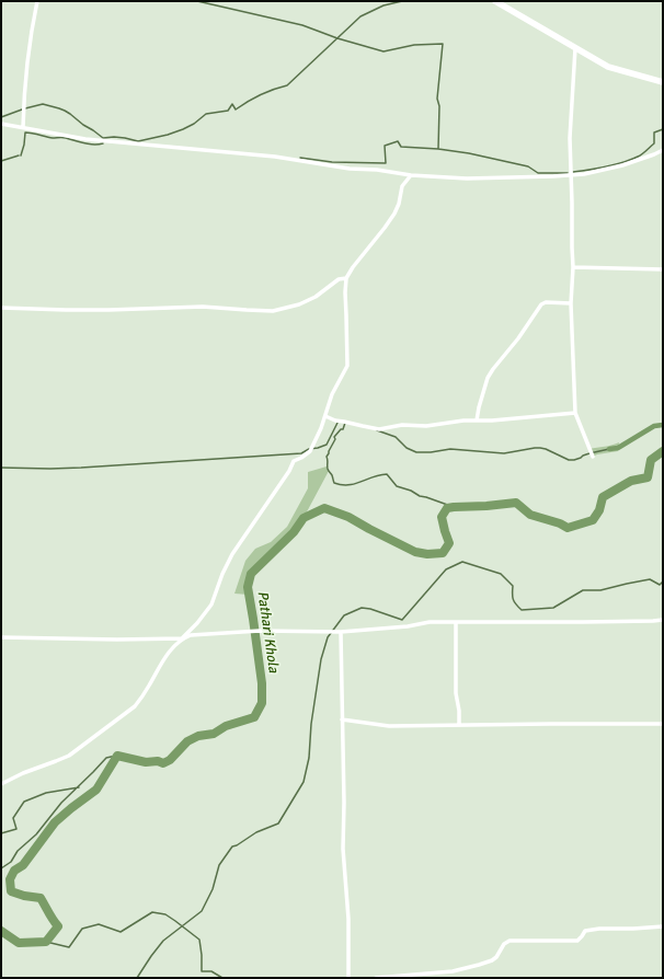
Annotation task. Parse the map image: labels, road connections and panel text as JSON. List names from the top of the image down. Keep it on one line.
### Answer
{"water":["Pathari Khola"]}
